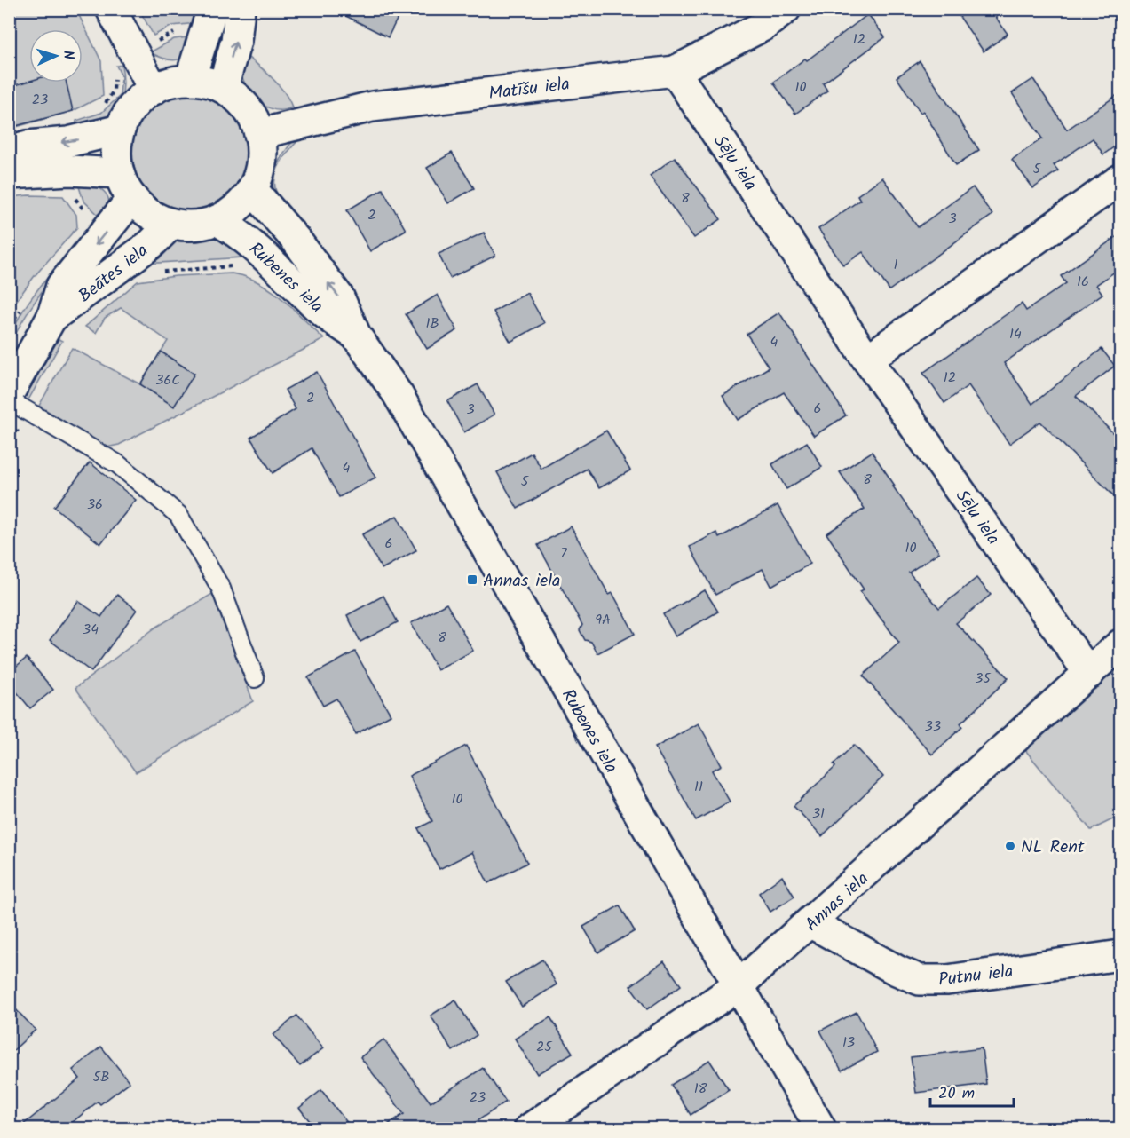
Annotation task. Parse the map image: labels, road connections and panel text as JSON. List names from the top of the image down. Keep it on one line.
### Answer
{"streets":{"street":["Matīšu iela","Sēļu iela","Beātes iela","Rubenes iela","Annas iela","Putnu iela"]},"crossings":[["Matīšu iela","Sēļu iela"],["Matīšu iela","Beātes iela"],["Matīšu iela","Rubenes iela"],["Sēļu iela","Annas iela"],["Beātes iela","Rubenes iela"],["Rubenes iela","Annas iela"],["Annas iela","Putnu iela"]],"places":{"transit":["Annas iela"],"other":["NL Rent"]},"house_numbers":["12","10","23","5","8","2","3","1","16","1B","14","4","12","36C","2","6","3","4","8","5","36","6","10","7","9A","34","8","35","33","11","10","31","13","25","5B","18","23"],"scale_bar":"20 m","north":"right"}
